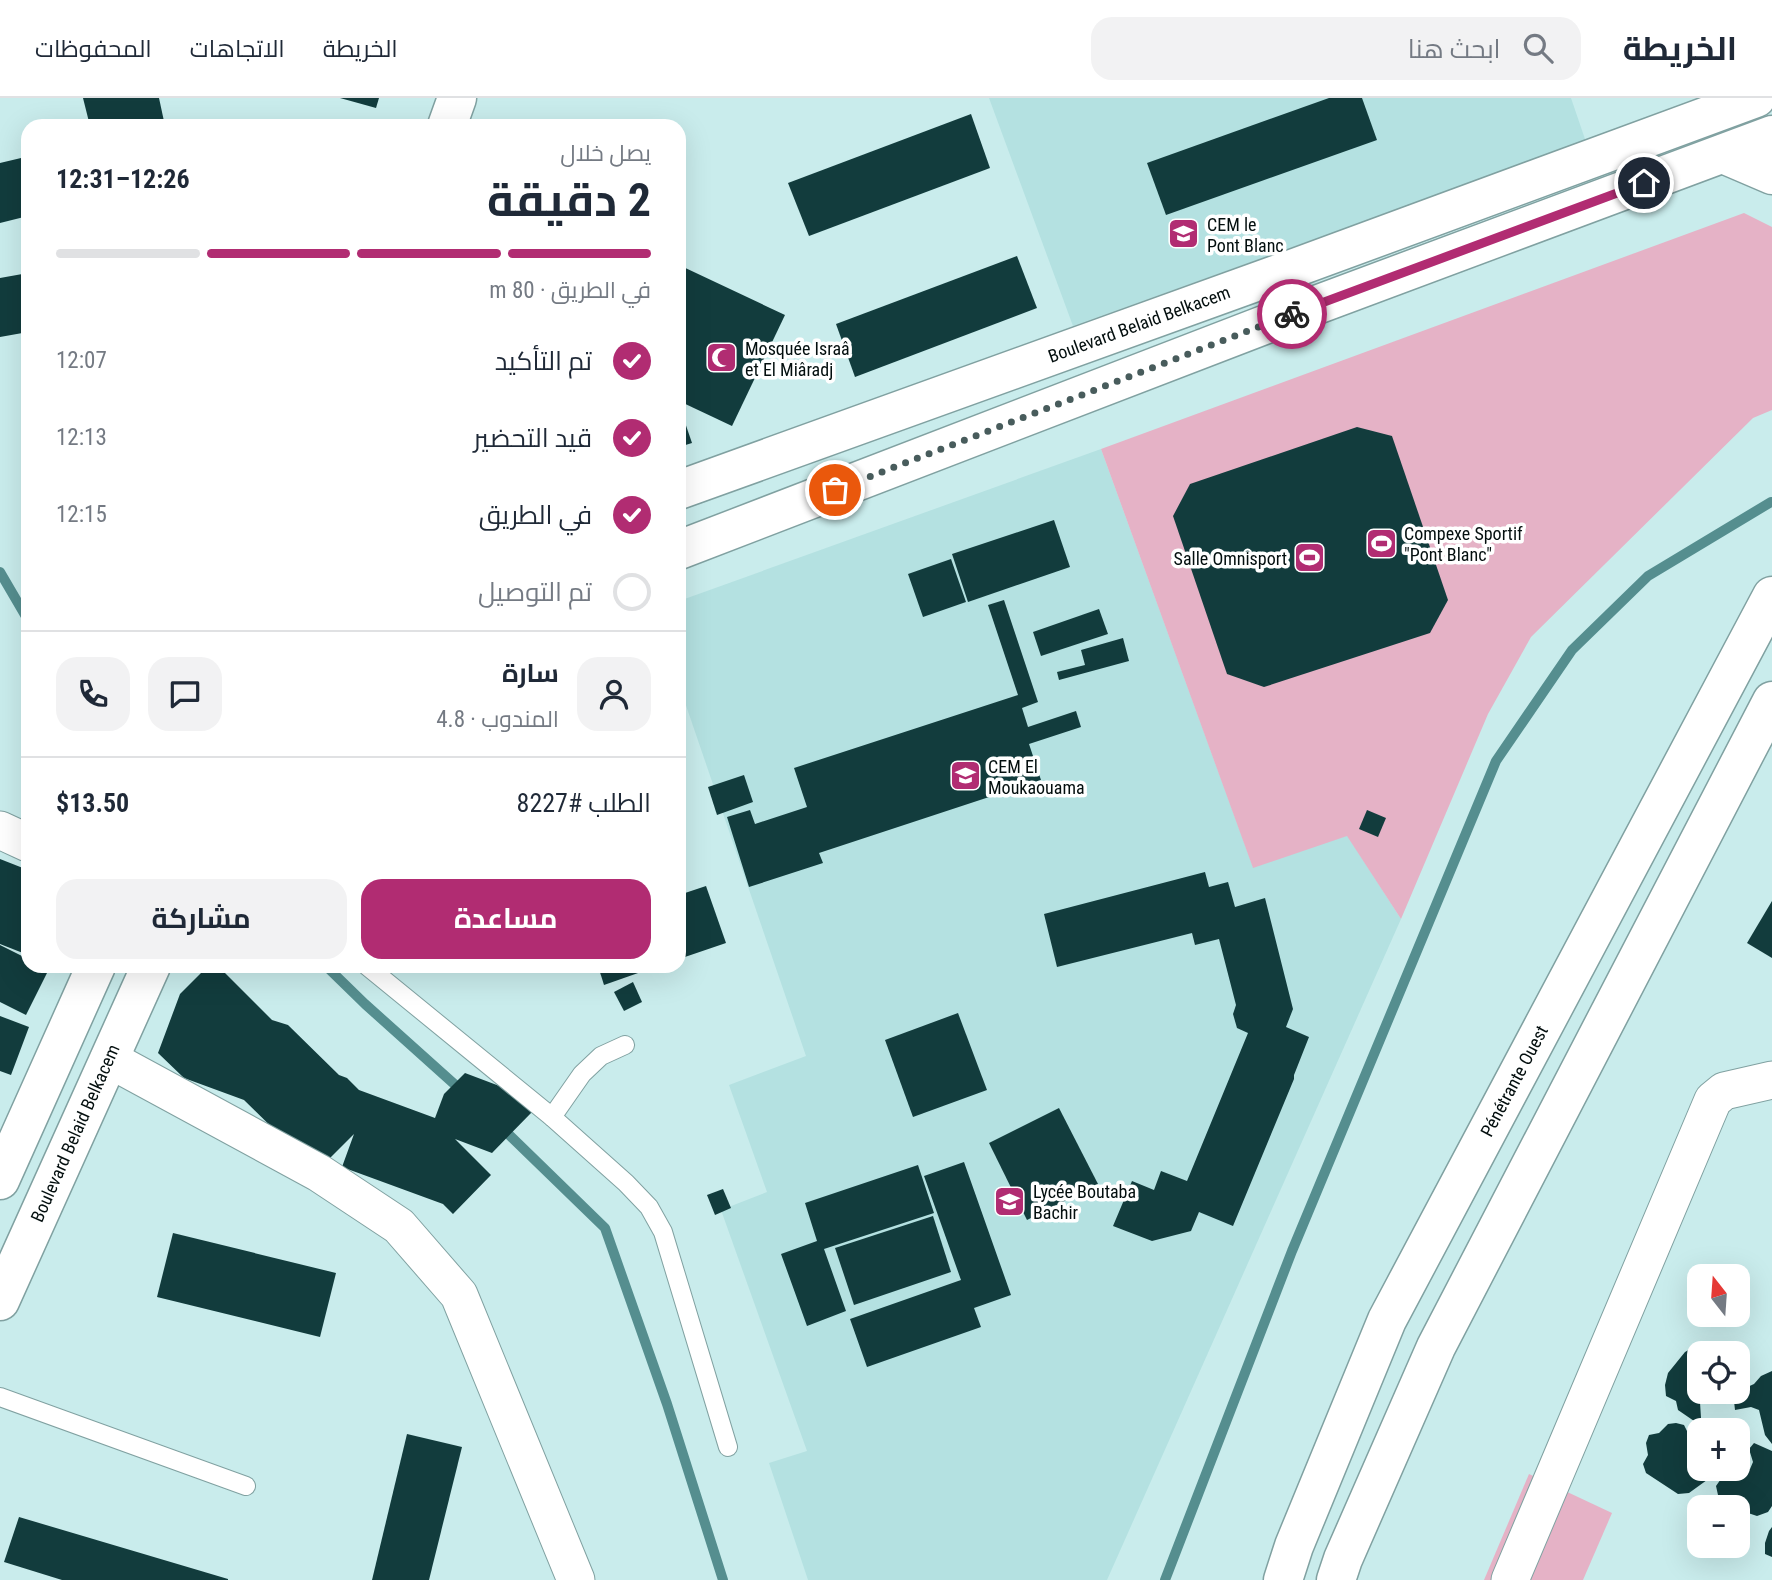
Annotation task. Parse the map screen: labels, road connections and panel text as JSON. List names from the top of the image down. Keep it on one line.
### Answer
{"streets":{"main road":["Boulevard Belaid Belkacem","Pénétrante Ouest"]},"places":{"school or university":["CEM le Pont Blanc","CEM El Moukaouama","Lycée Boutaba Bachir"],"mosque":["Mosquée Israâ et El Miâradj"],"sports":["Compexe Sportif \"Pont Blanc\"","Salle Omnisport"]},"north":"top","page":{"header":"الخريطة","search":"ابحث هنا","nav":["الخريطة","الاتجاهات","المحفوظات"],"heading":["2 دقيقة","يصل خلال","12:26–12:31"],"panel":["سارة","المندوب · 4.8","الطلب #8227","$13.50"],"bar":"في الطريق · 80 m","list":[["تم التأكيد","12:07"],["قيد التحضير","12:13"],["في الطريق","12:15"],"تم التوصيل"],"buttons":["مساعدة","مشاركة"],"map_buttons":["+","−"]}}
